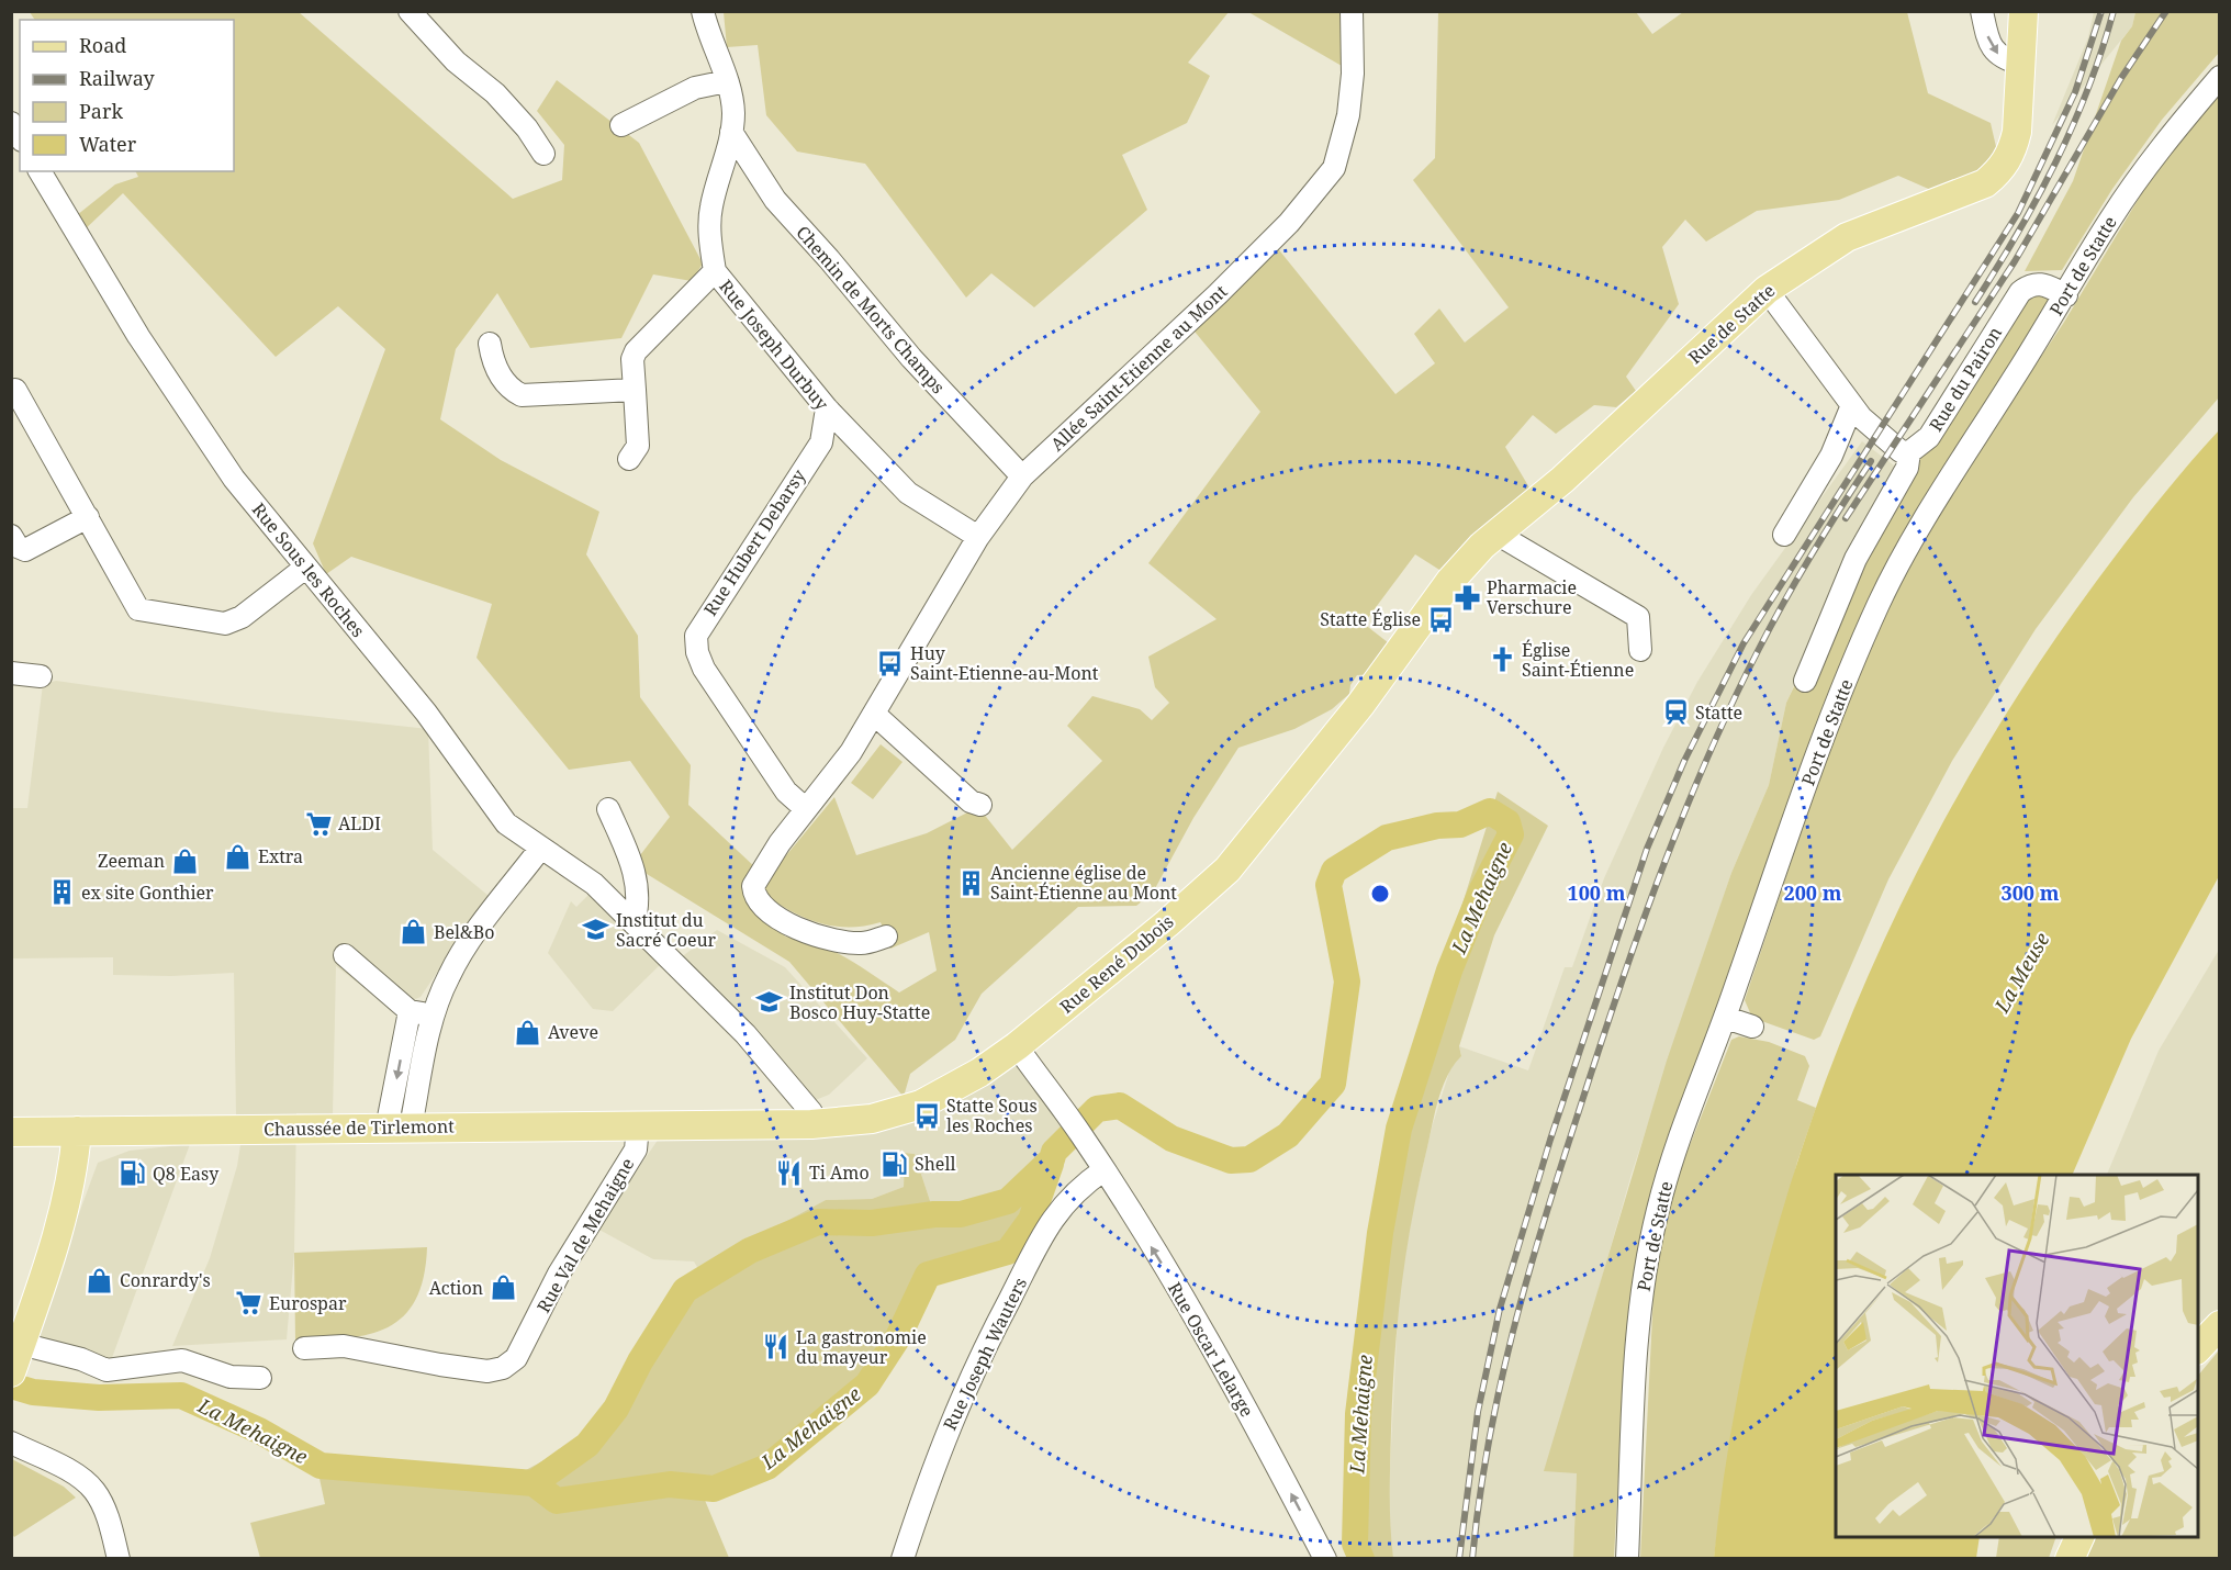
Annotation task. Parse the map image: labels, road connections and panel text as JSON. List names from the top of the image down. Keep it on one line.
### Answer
{"streets":{"main road":["Rue de Statte","Rue René Dubois","Chaussée de Tirlemont"],"street":["Port de Statte","Chemin de Morts Champs","Rue Joseph Durbuy","Allée Saint-Etienne au Mont","Rue du Pairon","Rue Hubert Debarsy","Rue Sous les Roches","Rue Val de Mehaigne","Rue Oscar Lelarge","Rue Joseph Wauters"]},"crossings":[["Port de Statte","Rue du Pairon"],["Chemin de Morts Champs","Rue Joseph Durbuy"],["Chemin de Morts Champs","Allée Saint-Etienne au Mont"],["Rue de Statte","Rue René Dubois"],["Rue Joseph Durbuy","Allée Saint-Etienne au Mont"],["Rue Joseph Durbuy","Rue Hubert Debarsy"],["Allée Saint-Etienne au Mont","Rue Hubert Debarsy"],["Rue Sous les Roches","Rue René Dubois"],["Rue René Dubois","Chaussée de Tirlemont"],["Rue René Dubois","Rue Oscar Lelarge"],["Chaussée de Tirlemont","Rue Val de Mehaigne"],["Rue Oscar Lelarge","Rue Joseph Wauters"]],"one_way":["Rue Oscar Lelarge"],"water":["La Mehaigne","La Meuse"],"places":{"pharmacy":["Pharmacie Verschure"],"bus stop":["Statte Église","Huy Saint-Etienne-au-Mont","Statte Sous les Roches"],"church":["Église Saint-Étienne"],"station":["Statte"],"supermarket":["ALDI","Eurospar"],"shop":["Extra","Zeeman","Bel&Bo","Aveve","Conrardy's","Action"],"building":["Ancienne église de Saint-Étienne au Mont","ex site Gonthier"],"school or university":["Institut du Sacré Coeur","Institut Don Bosco Huy-Statte"],"fuel station":["Shell","Q8 Easy"],"restaurant":["Ti Amo","La gastronomie du mayeur"]},"legend":["Road","Railway","Park","Water"],"rings":["100 m","200 m","300 m"]}
